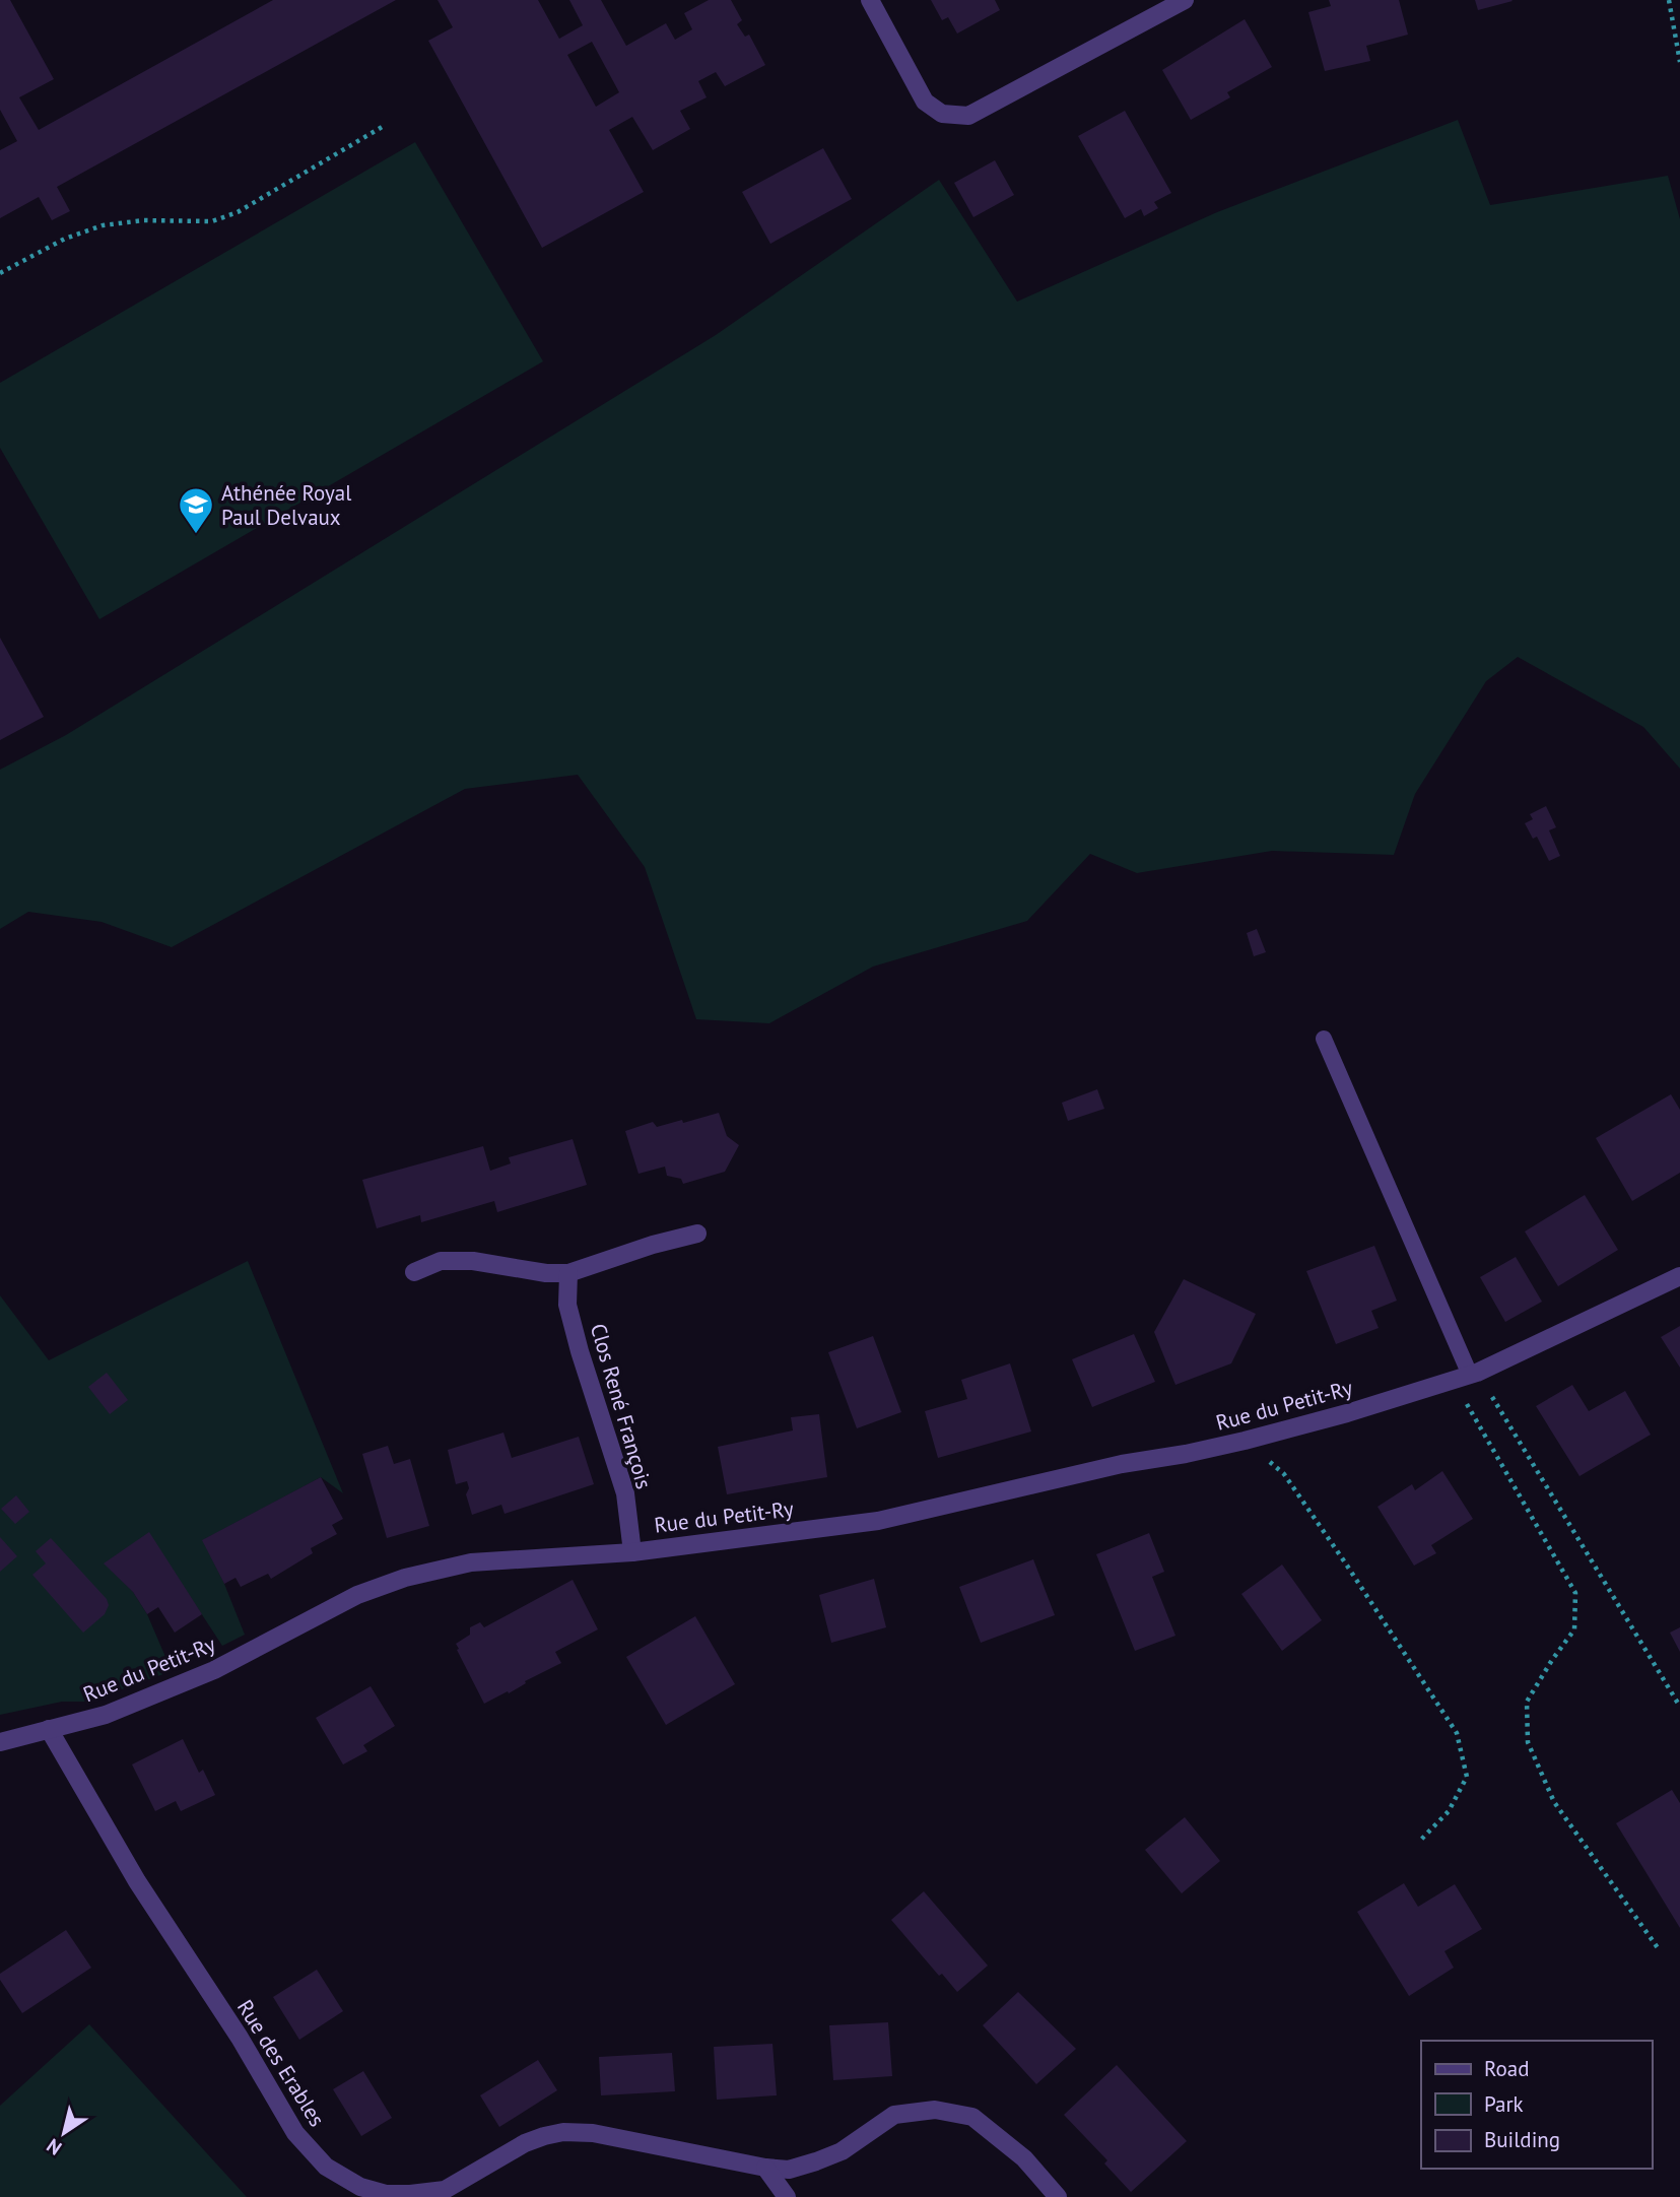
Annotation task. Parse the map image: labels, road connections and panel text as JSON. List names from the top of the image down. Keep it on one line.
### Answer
{"streets":{"street":["Rue du Petit-Ry","Clos René François","Rue des Erables"]},"crossings":[["Rue du Petit-Ry","Clos René François"],["Rue du Petit-Ry","Rue des Erables"]],"places":{"school or university":["Athénée Royal Paul Delvaux"]},"legend":["Road","Park","Building"],"north":"bottom left"}
